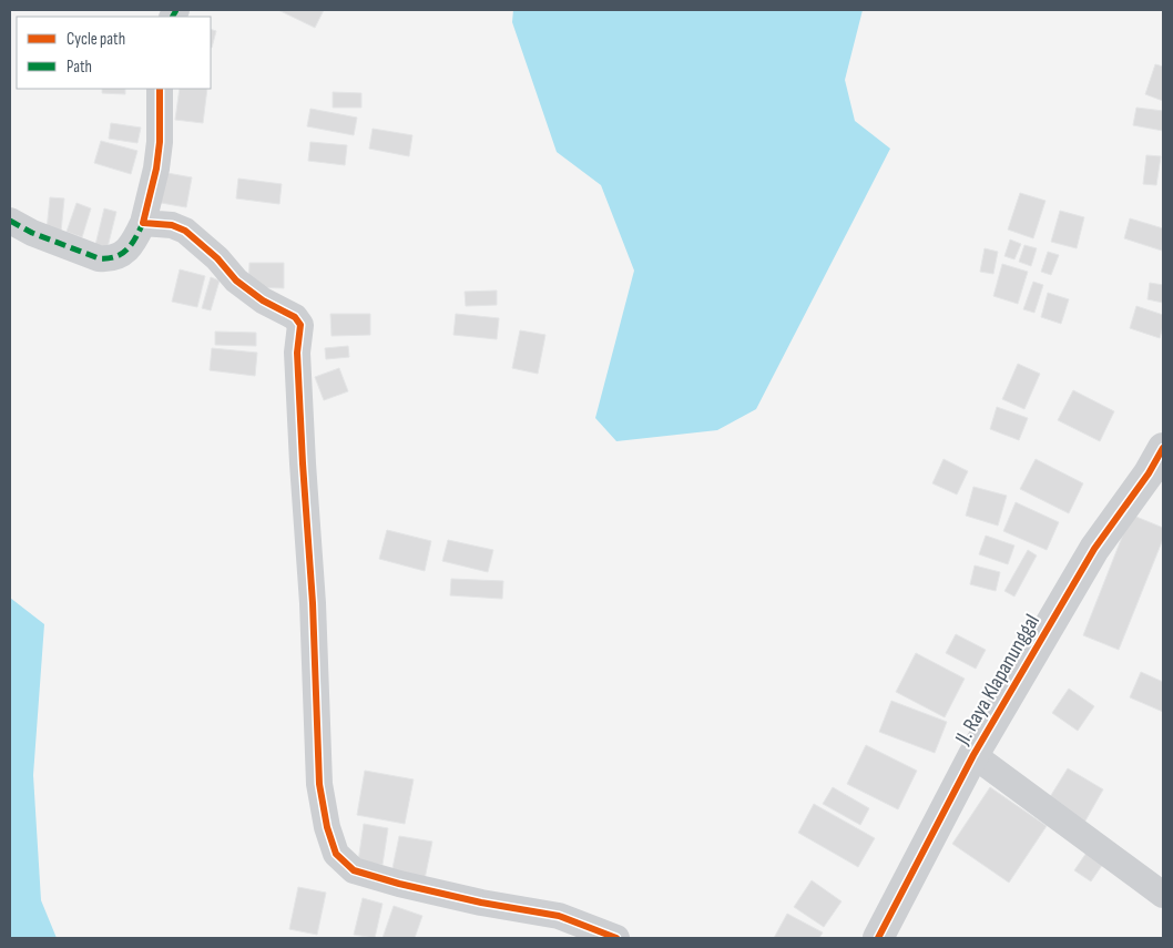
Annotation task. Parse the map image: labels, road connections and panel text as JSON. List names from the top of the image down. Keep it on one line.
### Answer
{"streets":{"street":["Jl. Raya Klapanunggal"]},"legend":["Cycle path","Path"]}
